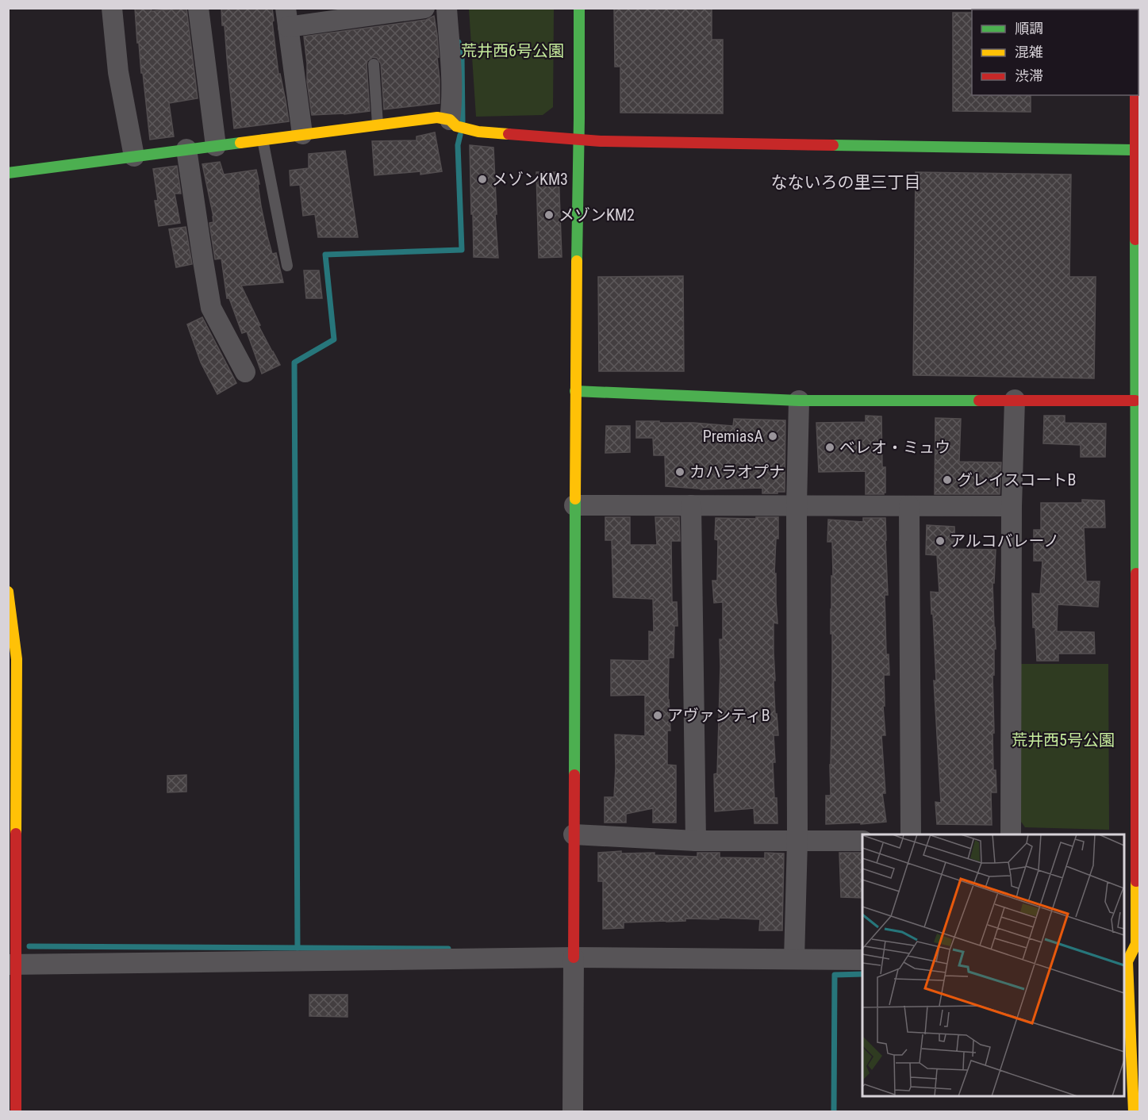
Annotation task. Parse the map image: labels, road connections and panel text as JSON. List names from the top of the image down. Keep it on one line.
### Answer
{"districts":["なないろの里三丁目"],"parks":["荒井西6号公園","荒井西5号公園"],"places":["メゾンKM3","メゾンKM2","PremiasA","ベレオ・ミュウ","カハラオプナ","グレイスコートB","アルコバレーノ","アヴァンティB"],"legend":["順調","混雑","渋滞"]}
